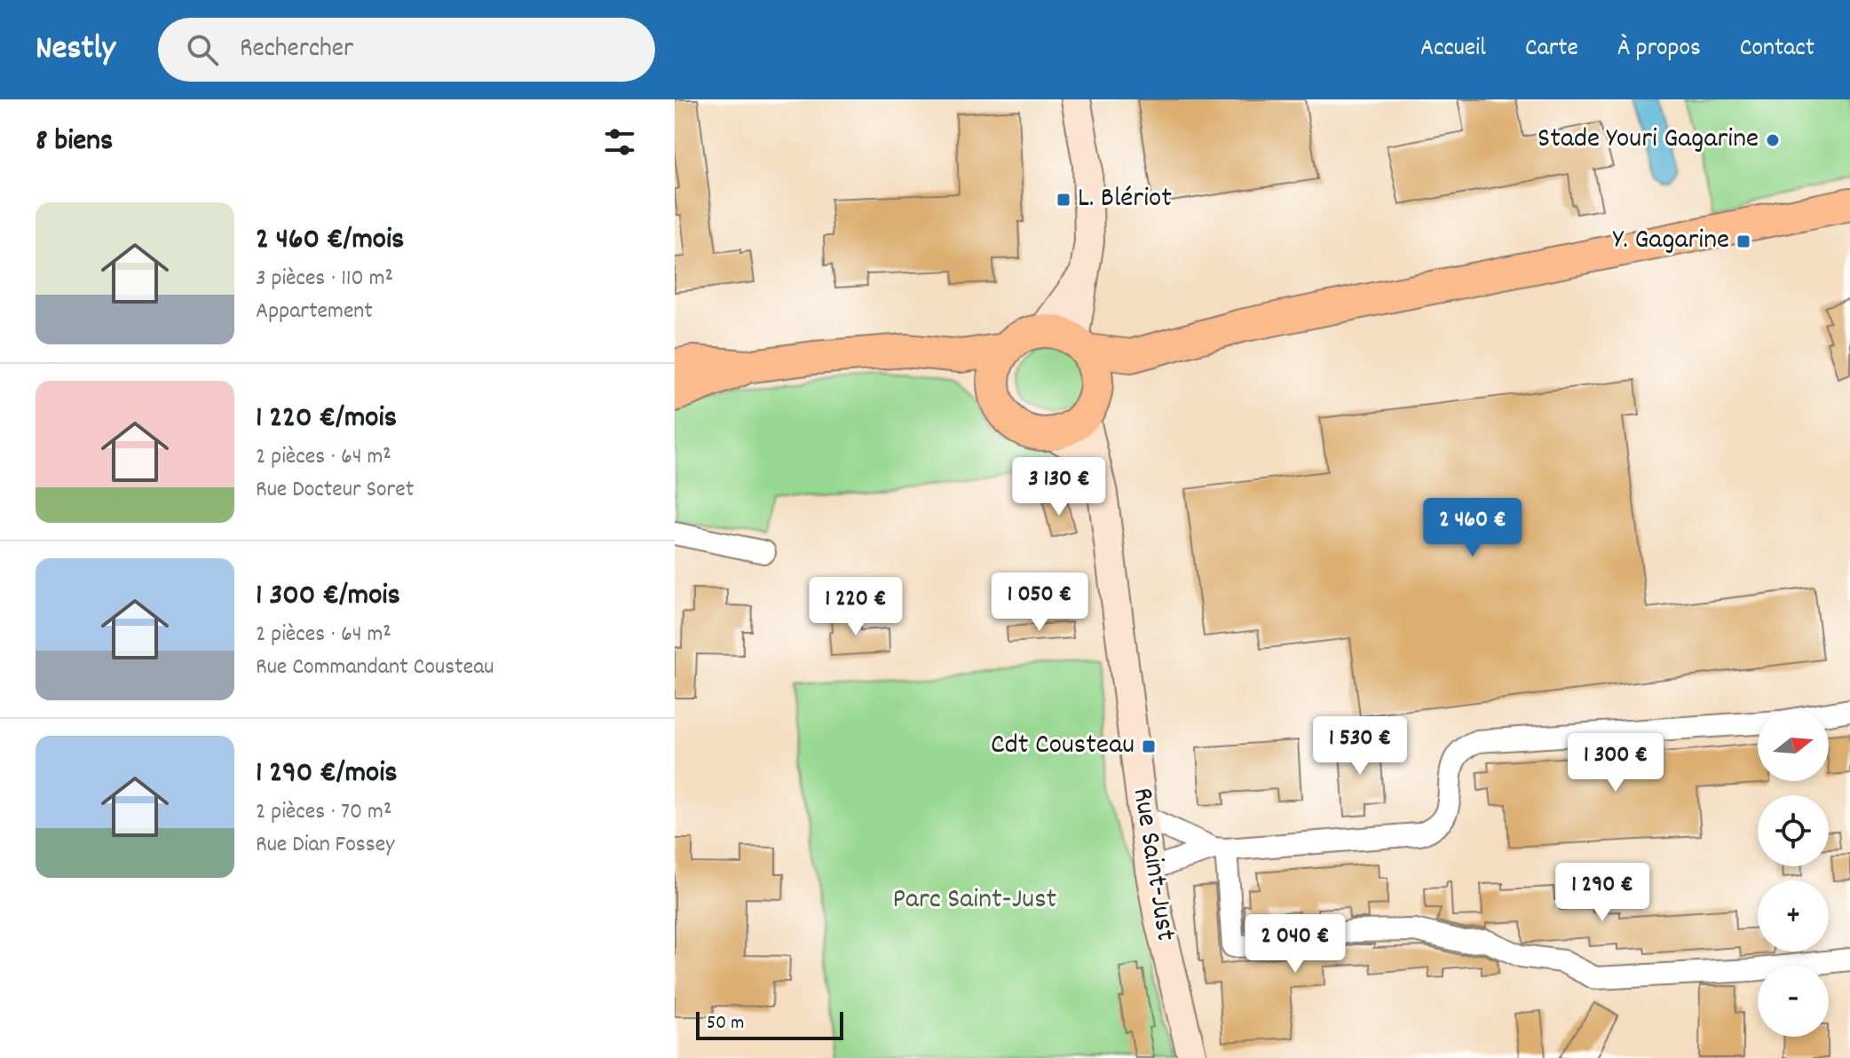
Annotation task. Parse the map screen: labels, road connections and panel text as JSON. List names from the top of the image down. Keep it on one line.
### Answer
{"streets":{"street":["Rue Saint-Just"]},"parks":["Parc Saint-Just"],"places":{"other":["Stade Youri Gagarine"],"transit":["L. Blériot","Y. Gagarine","Cdt Cousteau"]},"scale_bar":"50 m","north":"right","page":{"header":"Nestly","search":"Rechercher","nav":["Accueil","Carte","À propos","Contact"],"heading":"8 biens","list":[{"name":"2 460 €/mois","note":"3 pièces · 110 m² · Appartement"},{"name":"1 220 €/mois","note":"2 pièces · 64 m² · Rue Docteur Soret"},{"name":"1 300 €/mois","note":"2 pièces · 64 m² · Rue Commandant Cousteau"},{"name":"1 290 €/mois","note":"2 pièces · 70 m² · Rue Dian Fossey"}],"price":["3 130 €","2 460 €","1 050 €","1 220 €","1 530 €","1 300 €","1 290 €","2 040 €"],"map_buttons":["+","−"],"scale":"50 m"}}
